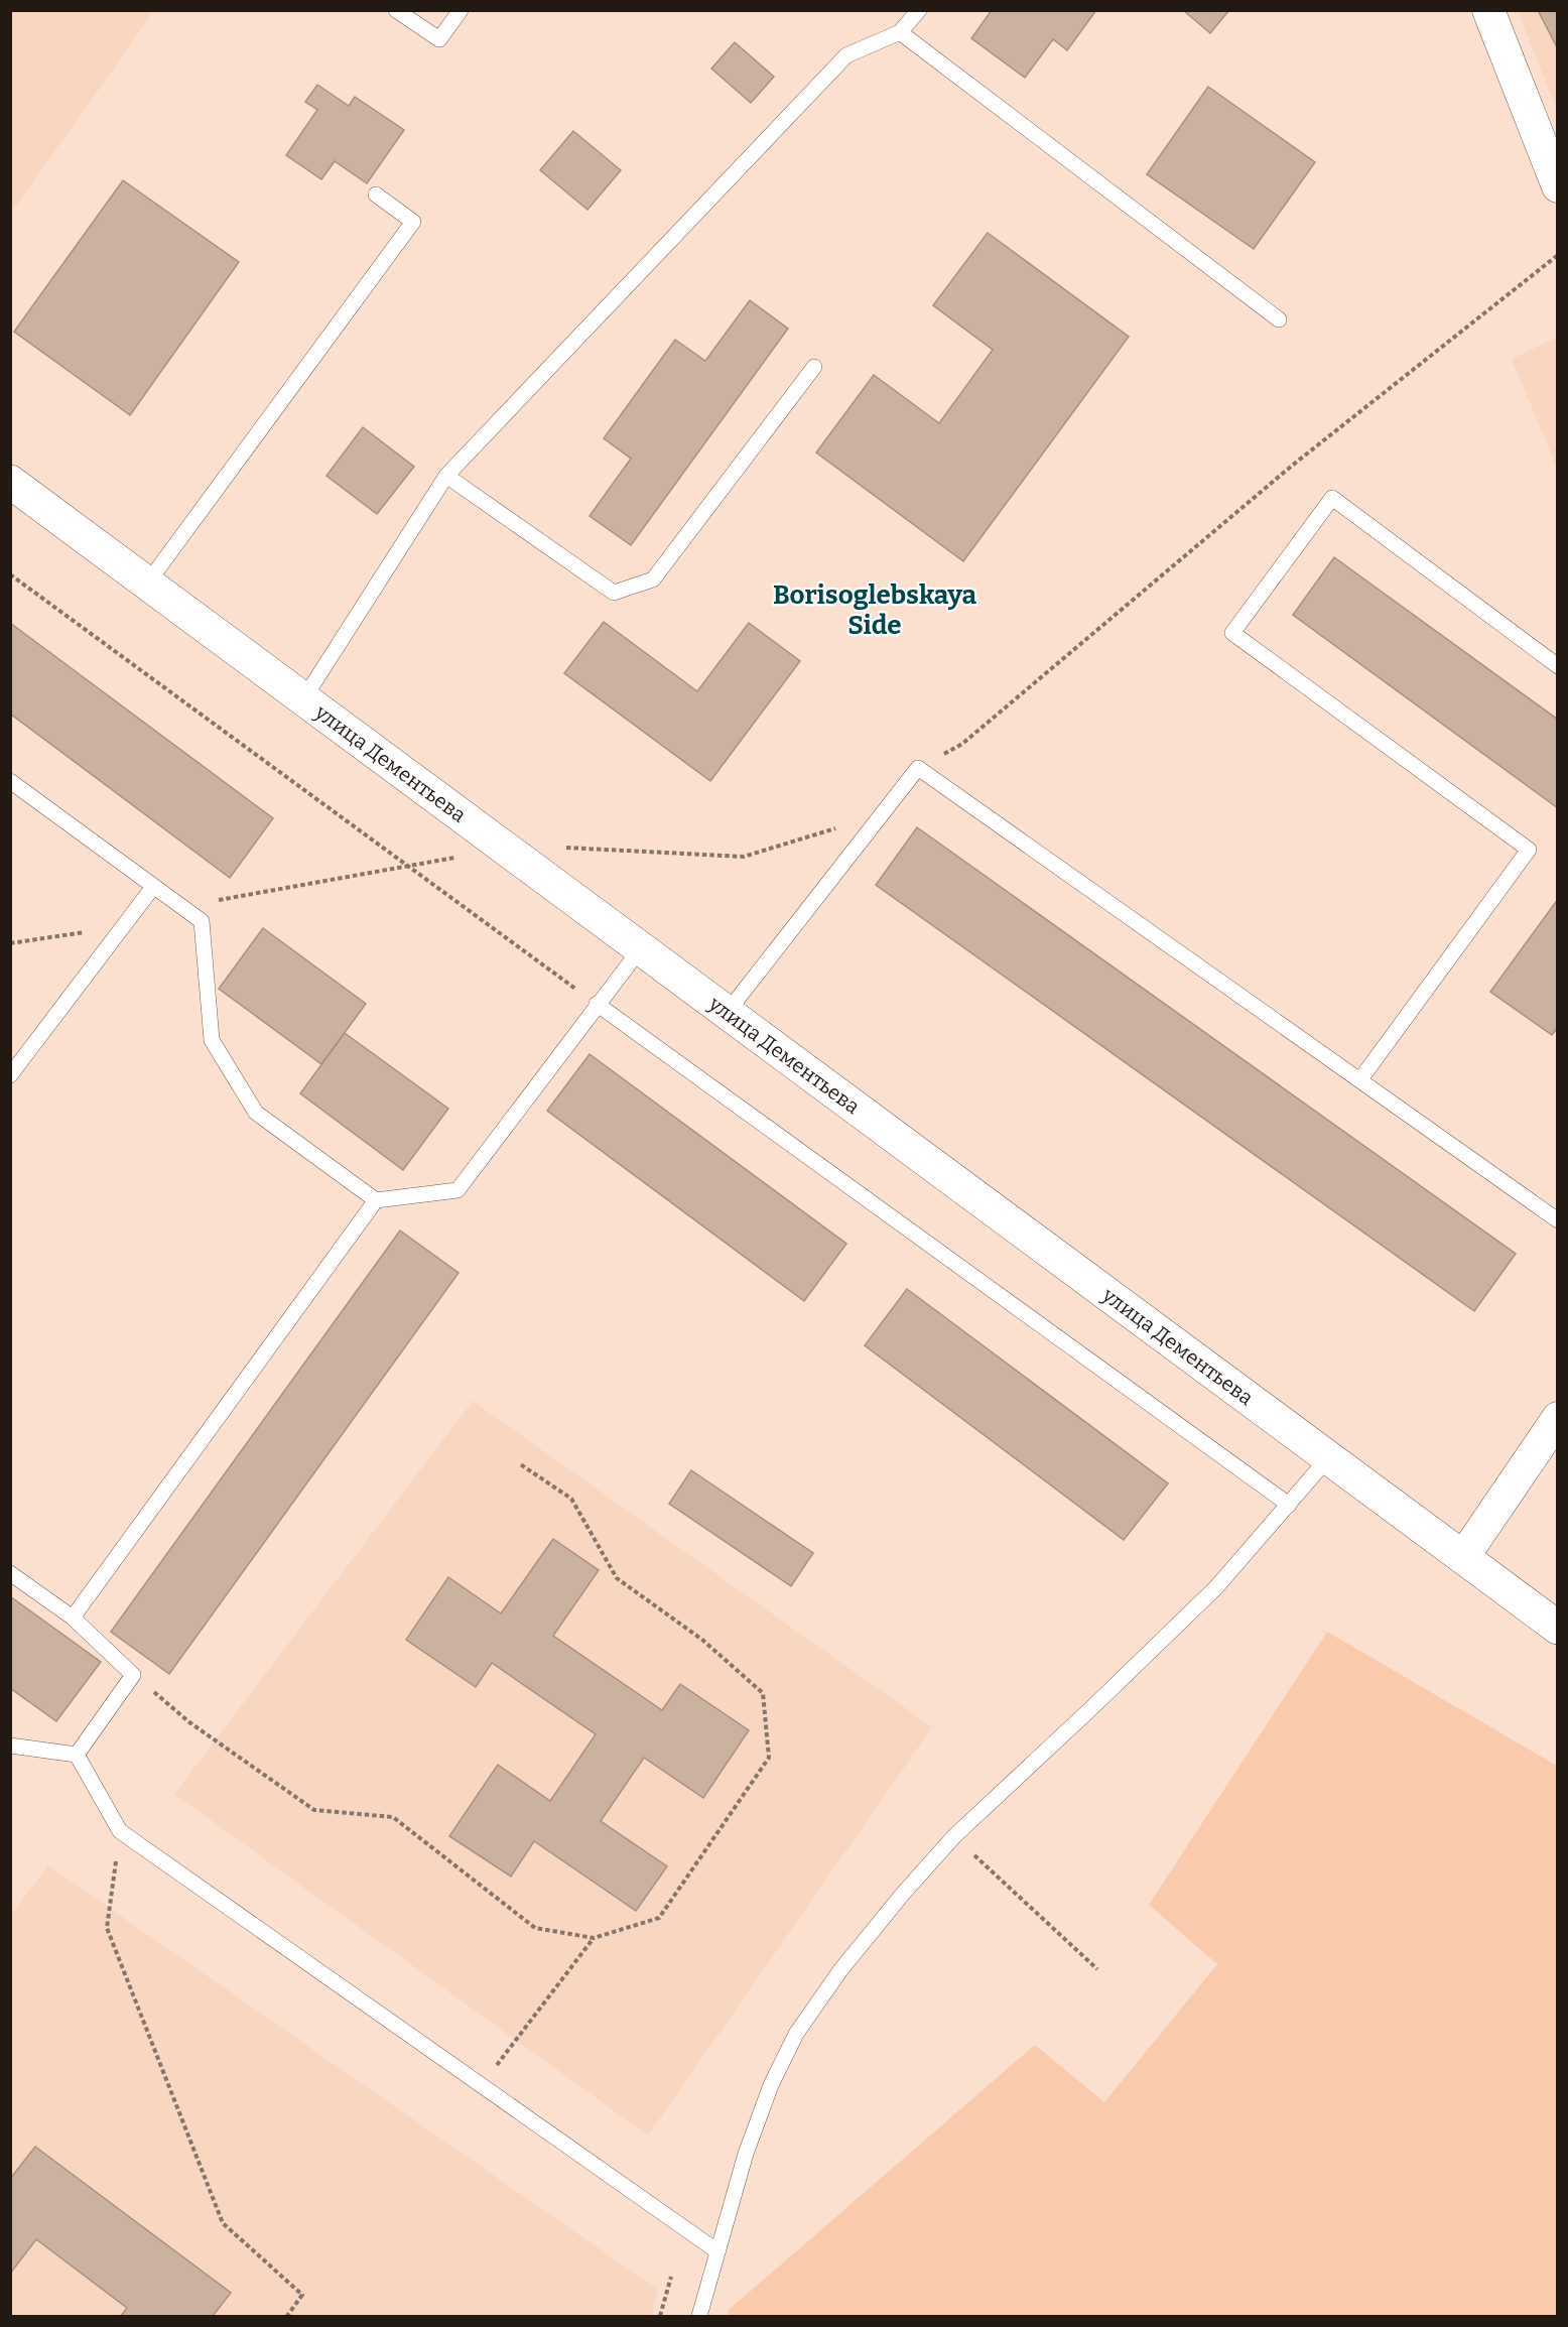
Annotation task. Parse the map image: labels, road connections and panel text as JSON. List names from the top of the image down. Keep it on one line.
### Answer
{"streets":{"street":["улица Дементьева"]},"districts":["Borisoglebskaya Side"]}
